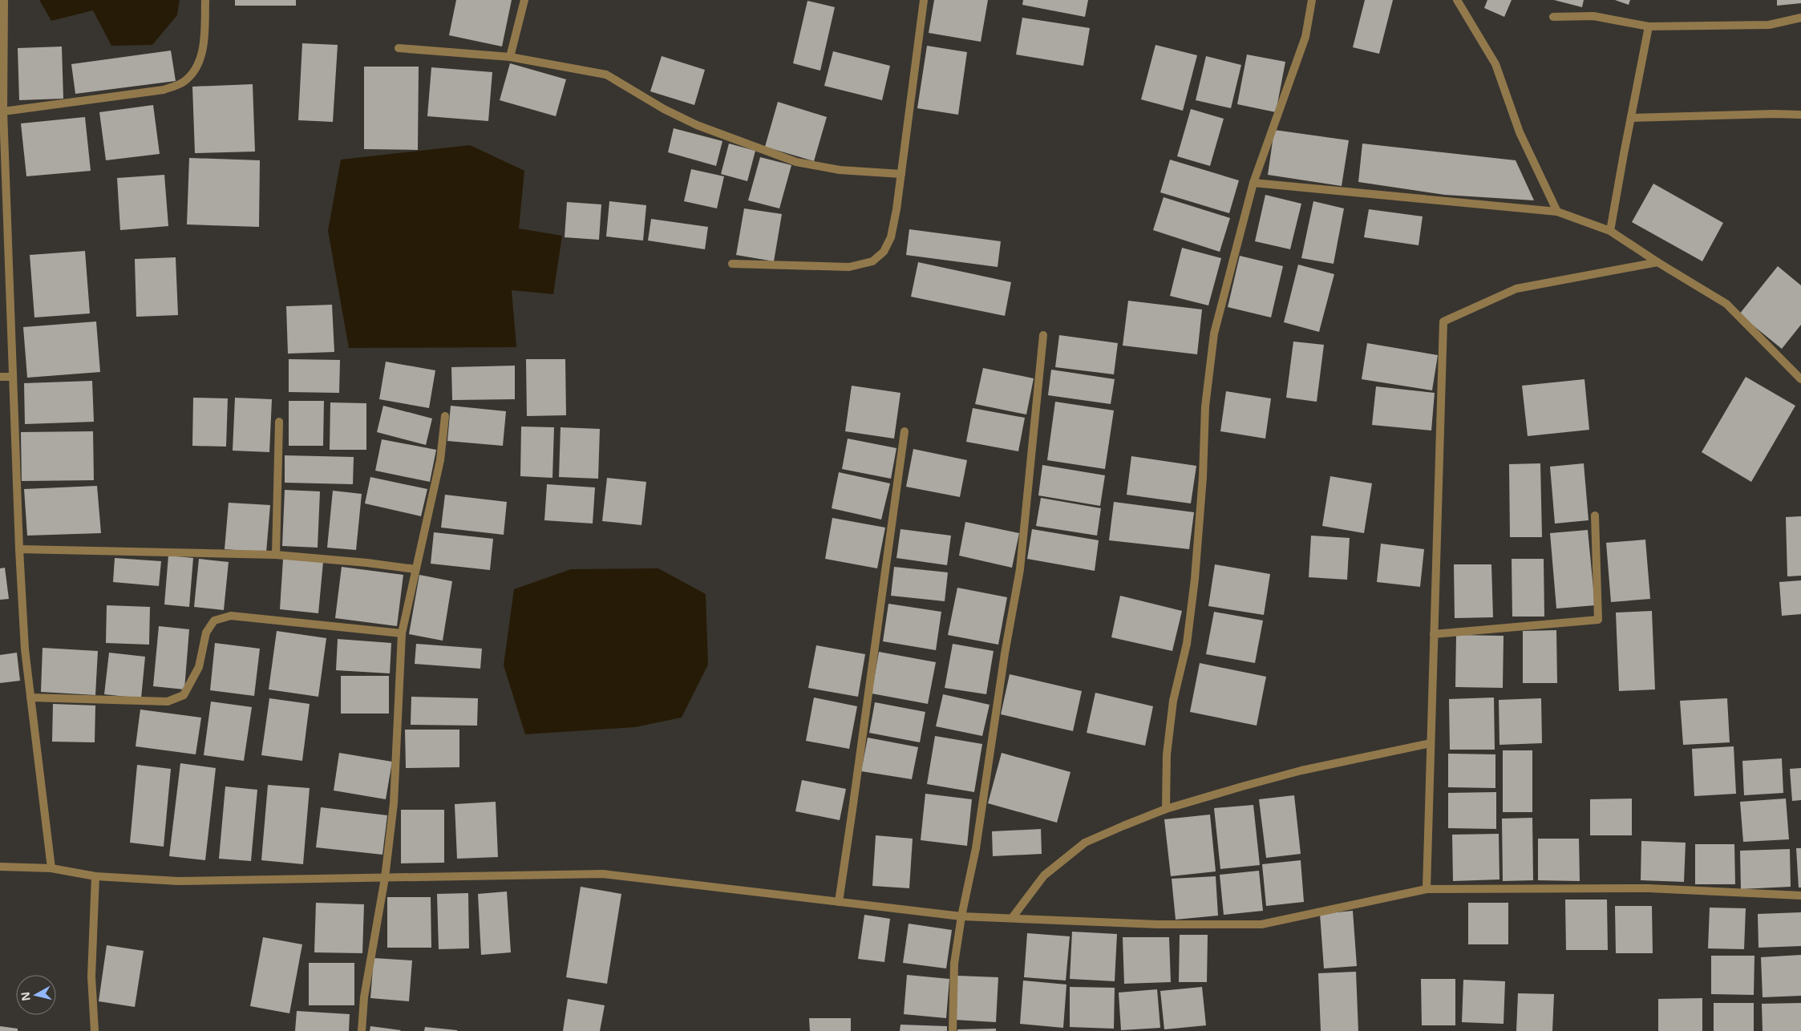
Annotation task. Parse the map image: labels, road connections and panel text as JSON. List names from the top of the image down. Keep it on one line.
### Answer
{"north":"left"}
